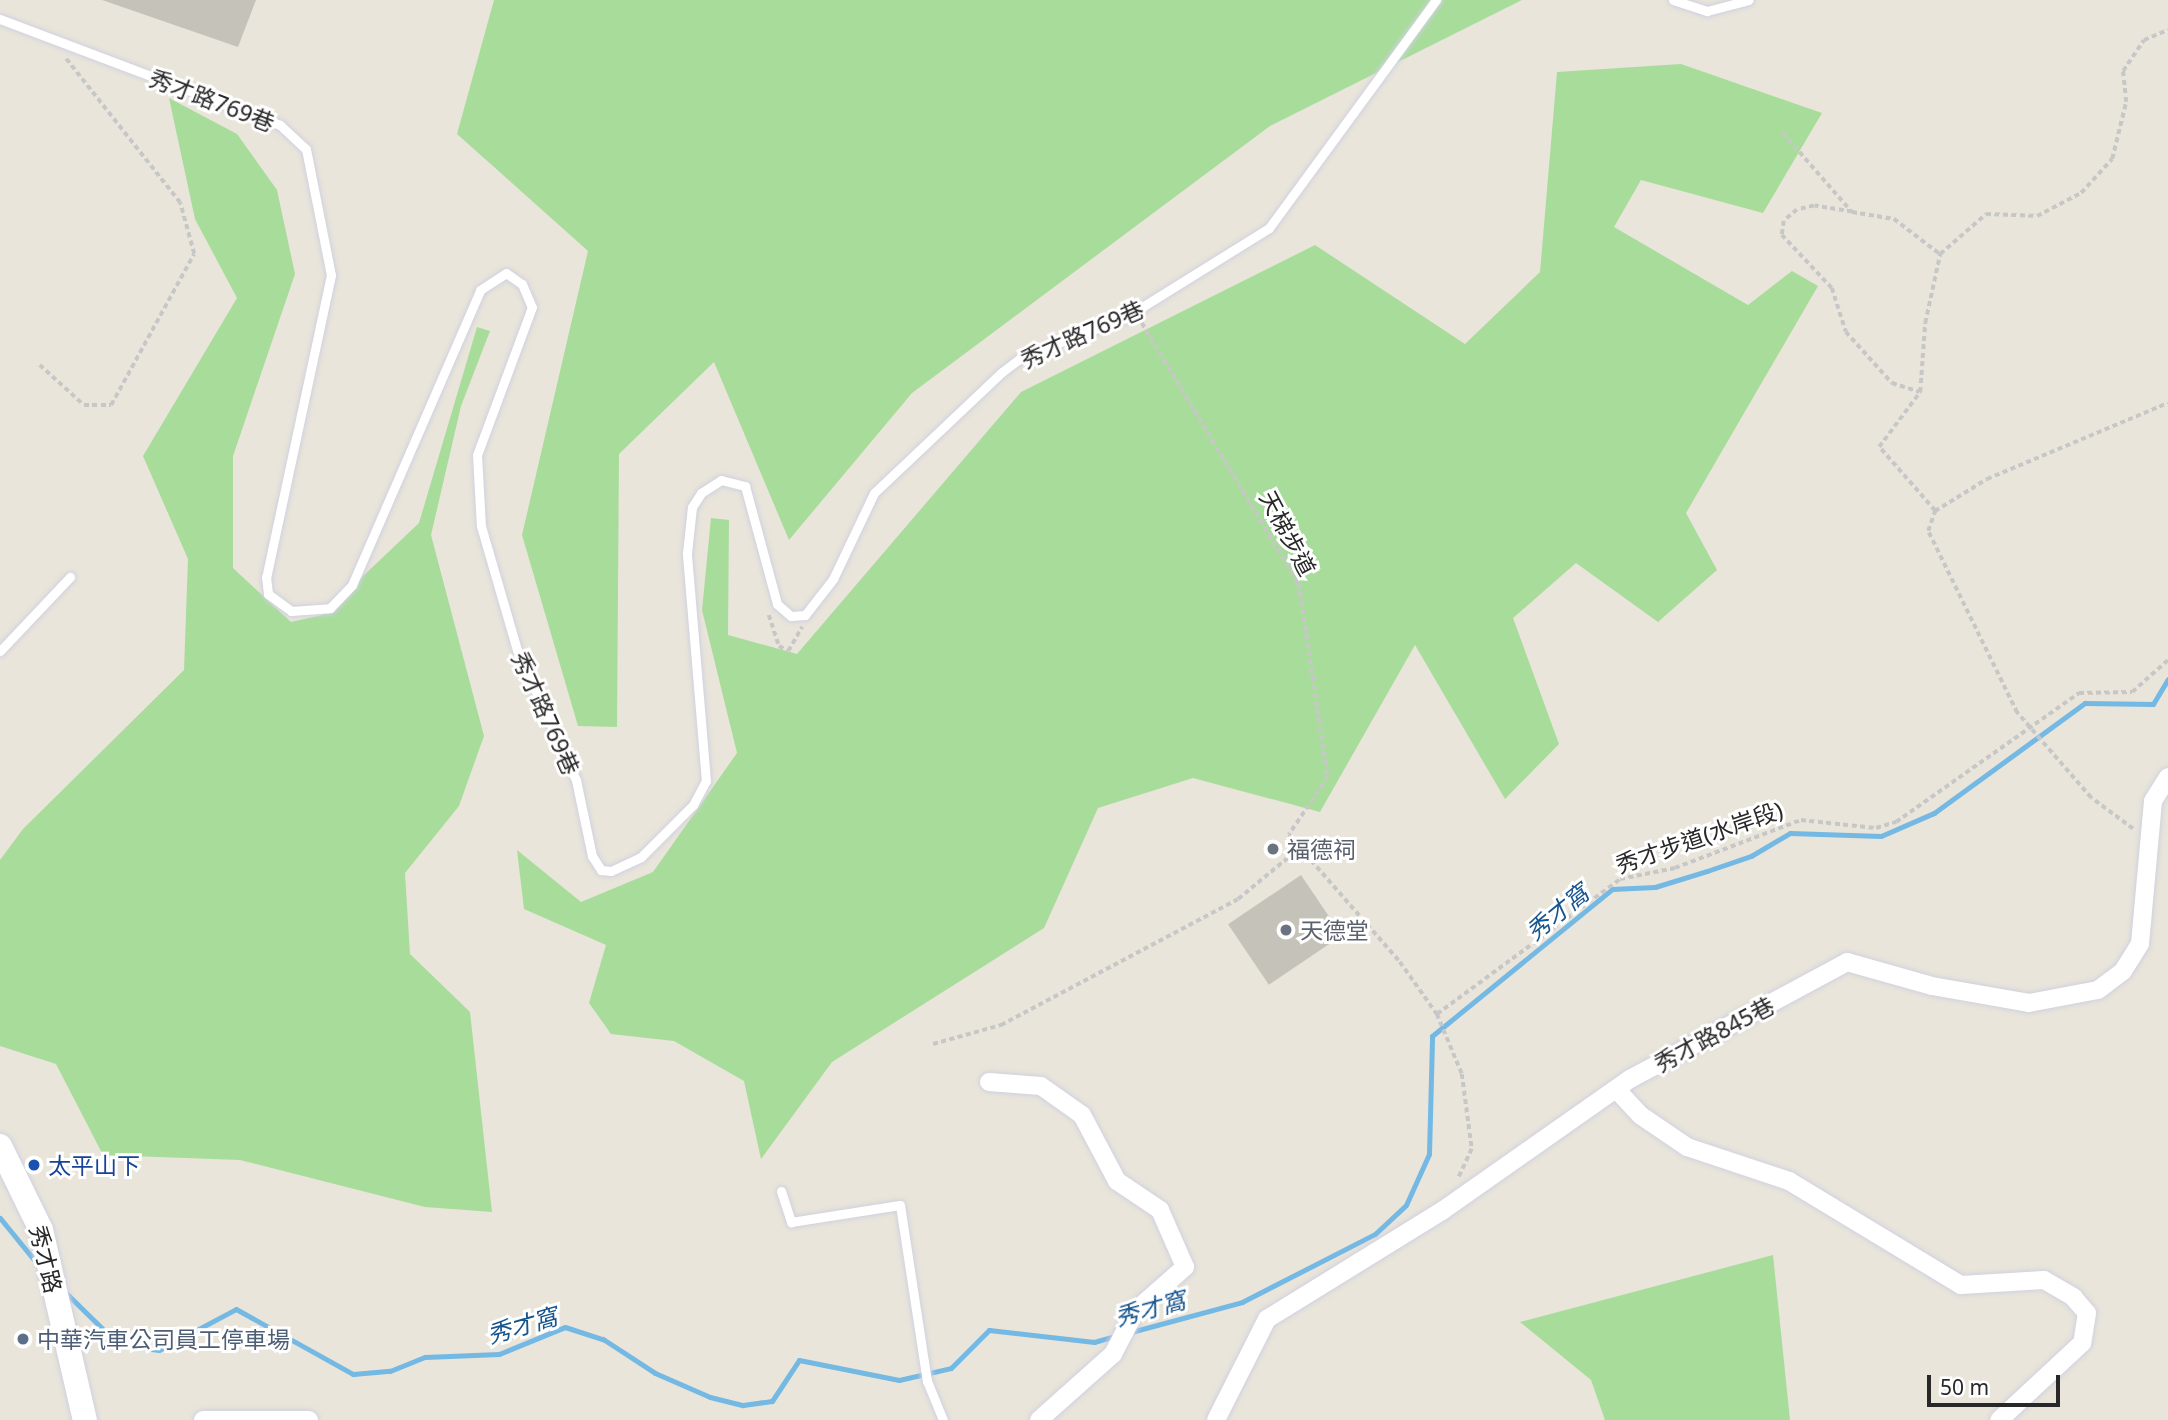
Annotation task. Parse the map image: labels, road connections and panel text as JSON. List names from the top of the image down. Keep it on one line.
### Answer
{"streets":{"main road":["秀才路"],"street":["秀才路845巷"],"lane":["秀才路769巷"],"path":["天梯步道","秀才步道(水岸段)"]},"crossings":[["秀才路769巷","天梯步道"]],"water":["秀才窩"],"places":["福德祠","天德堂","太平山下","中華汽車公司員工停車場"],"scale_bar":"50 m"}
